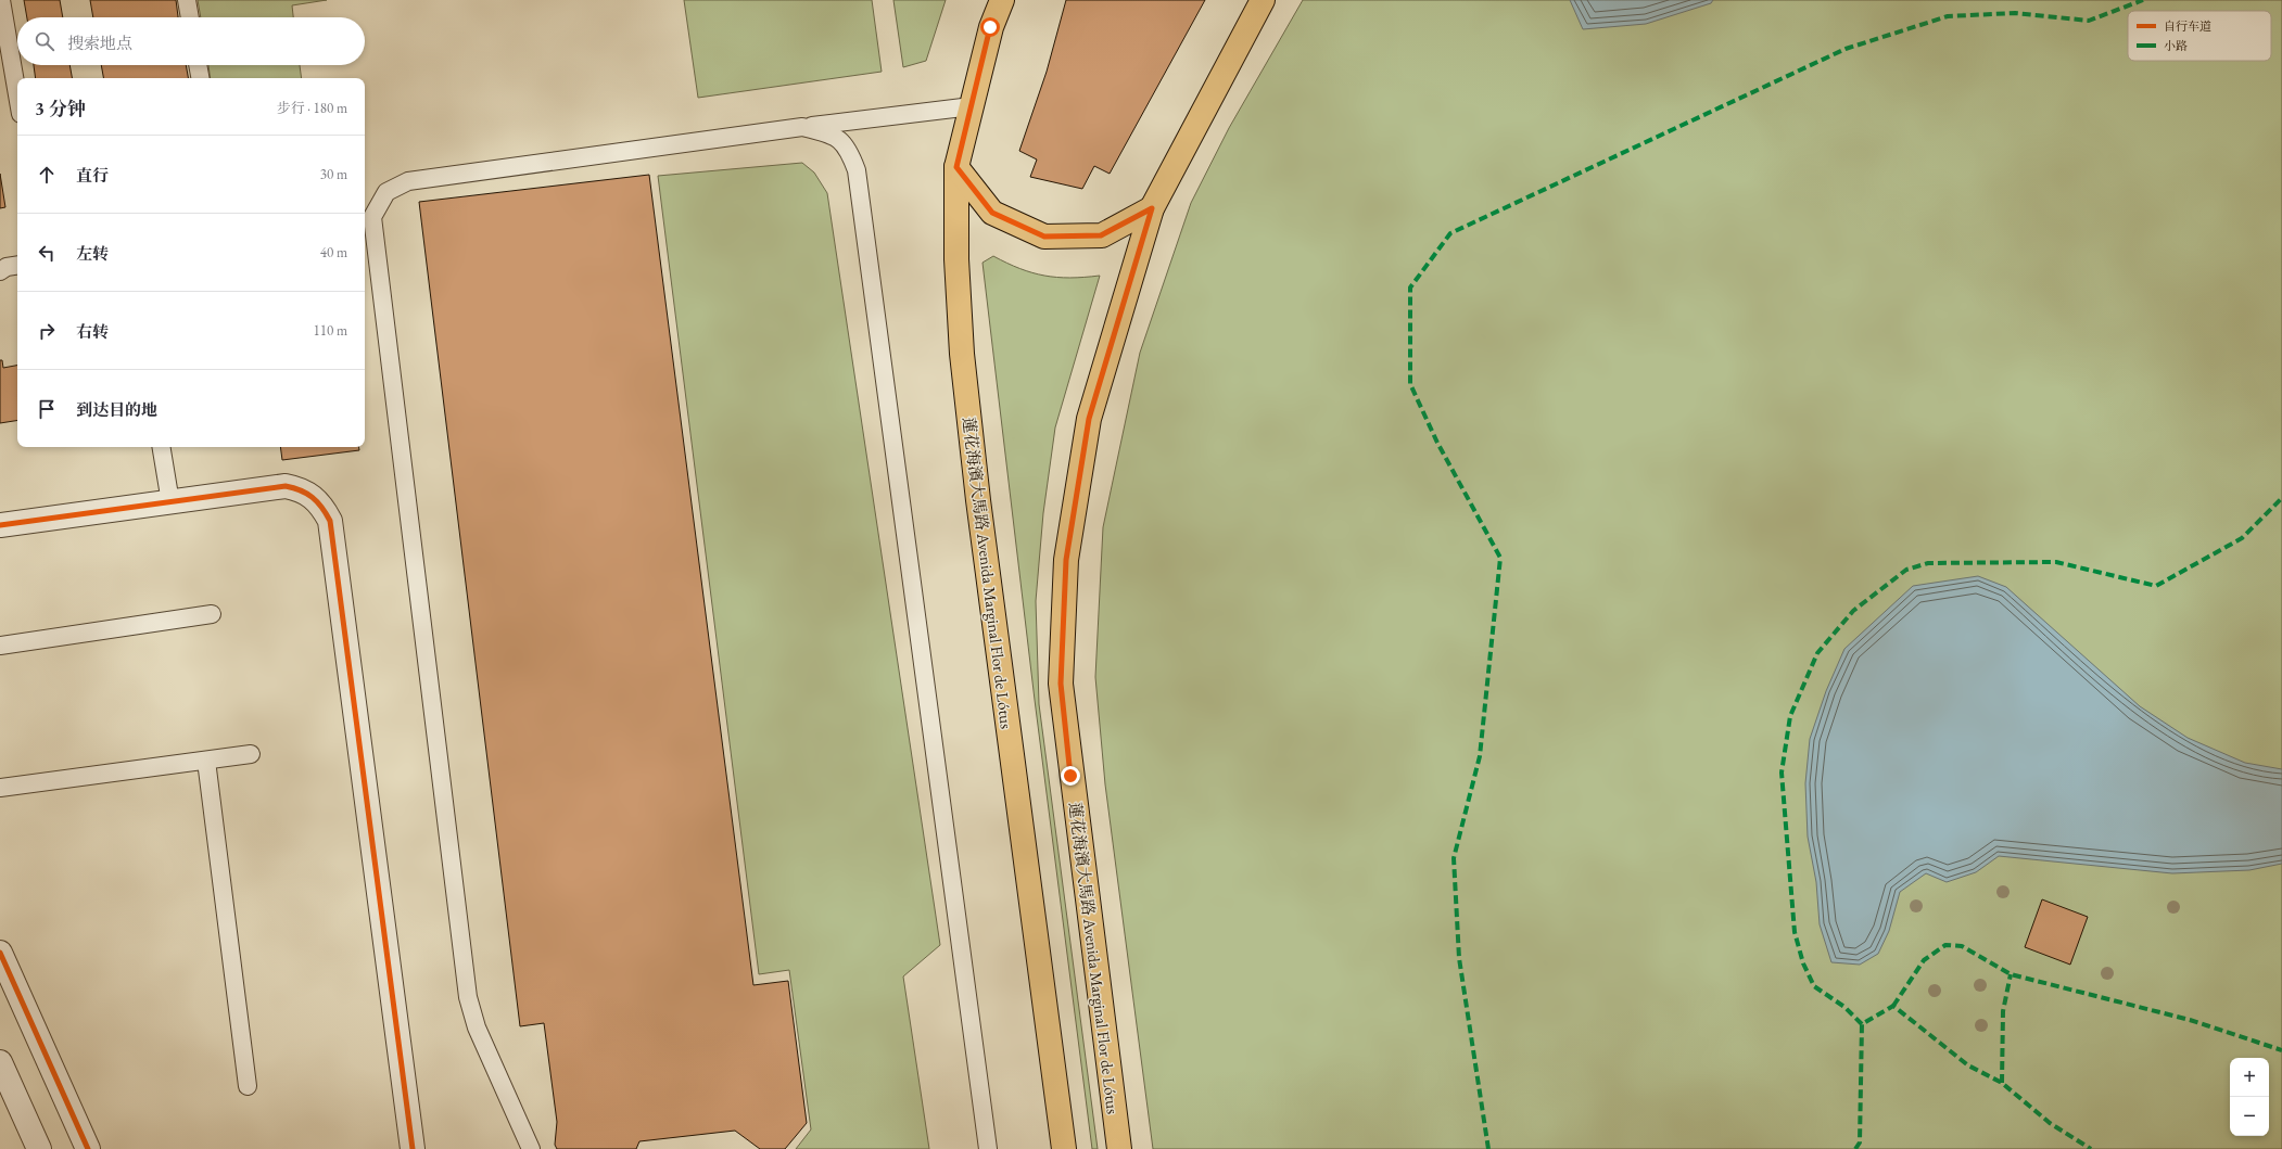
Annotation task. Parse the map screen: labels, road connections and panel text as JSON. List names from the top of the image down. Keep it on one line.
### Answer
{"streets":{"main road":["蓮花海濱大馬路 Avenida Marginal Flor de Lótus"]},"legend":["自行车道","小路"],"page":{"search":"搜索地点","heading":["3 分钟","步行 · 180 m"],"list":[["直行","30 m"],["左转","40 m"],["右转","110 m"],"到达目的地"],"map_buttons":["+","−"]}}
